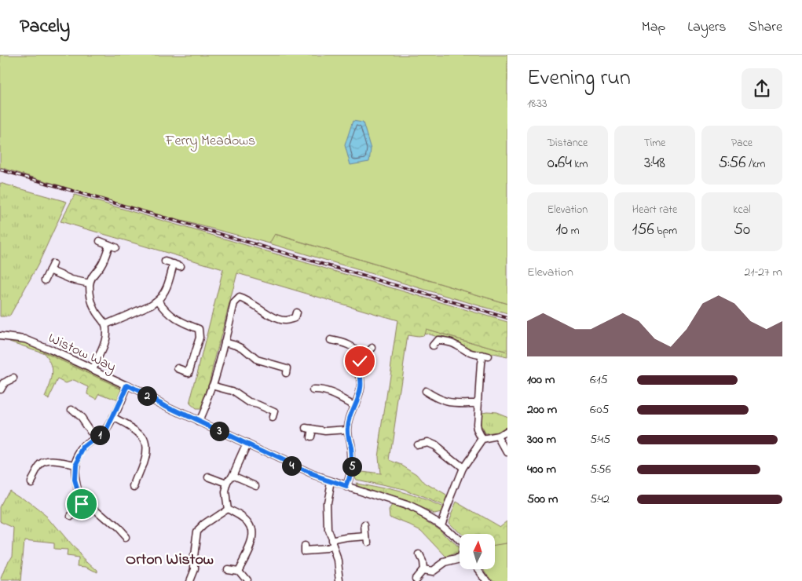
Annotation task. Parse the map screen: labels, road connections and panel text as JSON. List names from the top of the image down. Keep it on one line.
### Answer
{"streets":{"street":["Wistow Way"]},"districts":["Orton Wistow"],"parks":["Ferry Meadows"],"north":"top","page":{"header":"Pacely","nav":["Map","Layers","Share"],"heading":["Evening run","18:33"],"stats":[["Distance","0.64 km"],["Time","3:48"],["Pace","5:56 /km"],["Elevation","10 m"],["Heart rate","156 bpm"],["kcal","50"]],"chart":["Elevation","21–27 m"],"list":[{"name":"100 m","note":"6:15"},{"name":"200 m","note":"6:05"},{"name":"300 m","note":"5:45"},{"name":"400 m","note":"5:56"},{"name":"500 m","note":"5:42"}],"pins":["2","3","1","4","5"]}}
